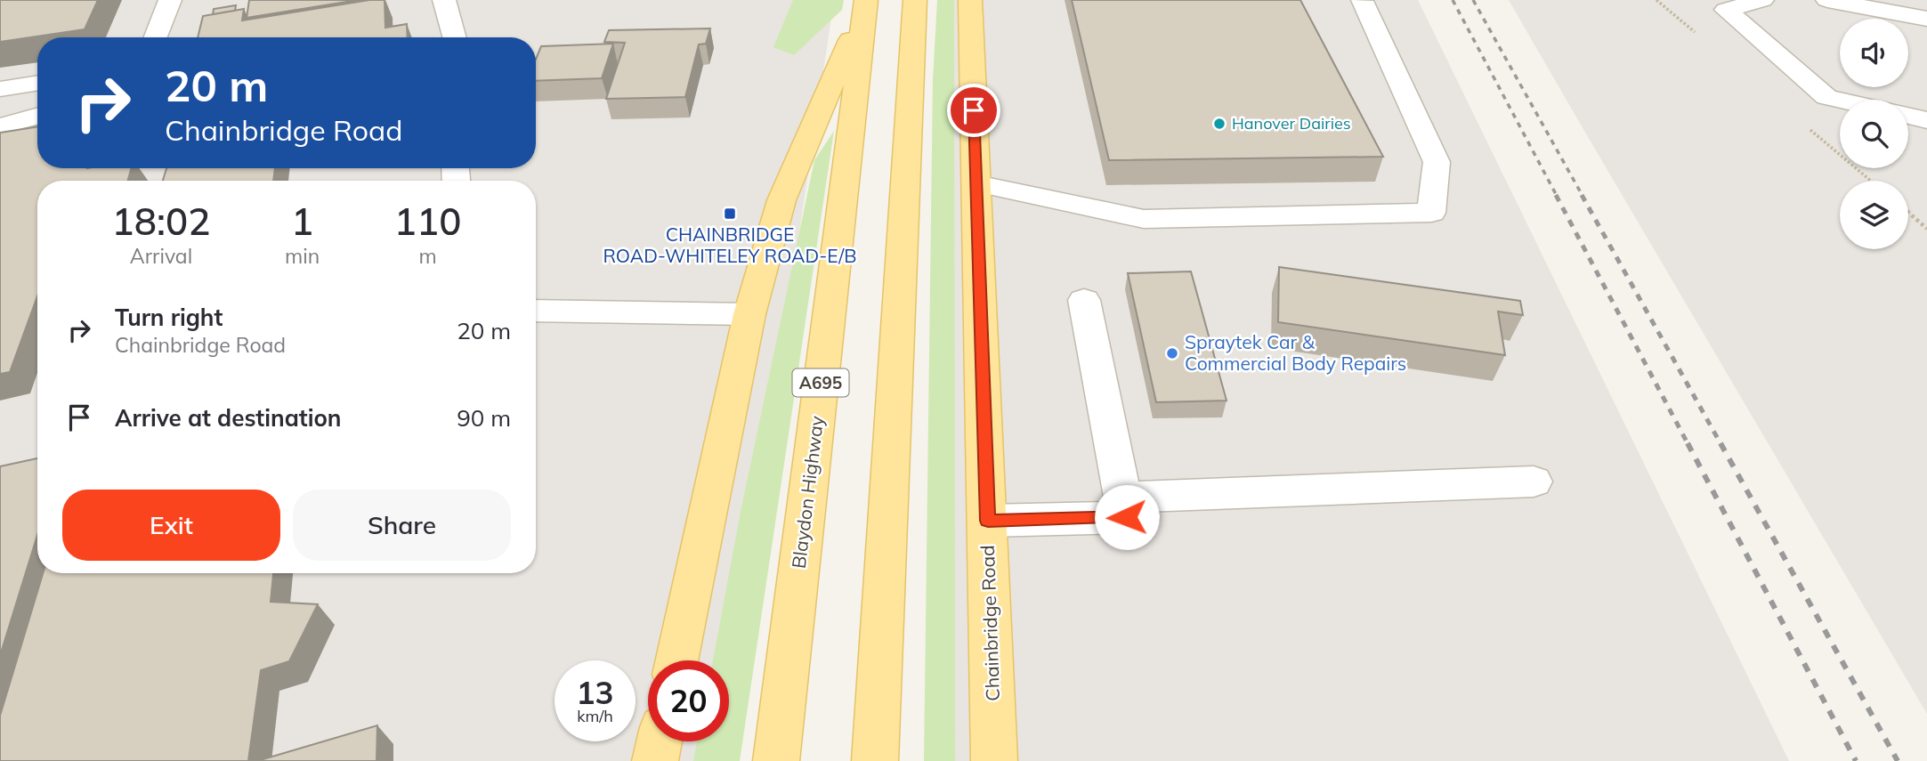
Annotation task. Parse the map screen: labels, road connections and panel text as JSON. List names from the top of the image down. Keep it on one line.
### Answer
{"streets":{"main road":["A695","Blaydon Highway","Chainbridge Road"]},"places":{"other":["Hanover Dairies","Spraytek Car & Commercial Body Repairs"],"transit":["CHAINBRIDGE ROAD-WHITELEY ROAD-E/B"]},"page":{"turn":["20 m","Chainbridge Road"],"eta":["18:02","Arrival","1","min","110","m"],"list":[{"name":"Turn right","note":"Chainbridge Road","value":"20 m"},{"name":"Arrive at destination","value":"90 m"}],"buttons":["Exit","Share"],"speed":"13 km/h","limit":"20"}}
